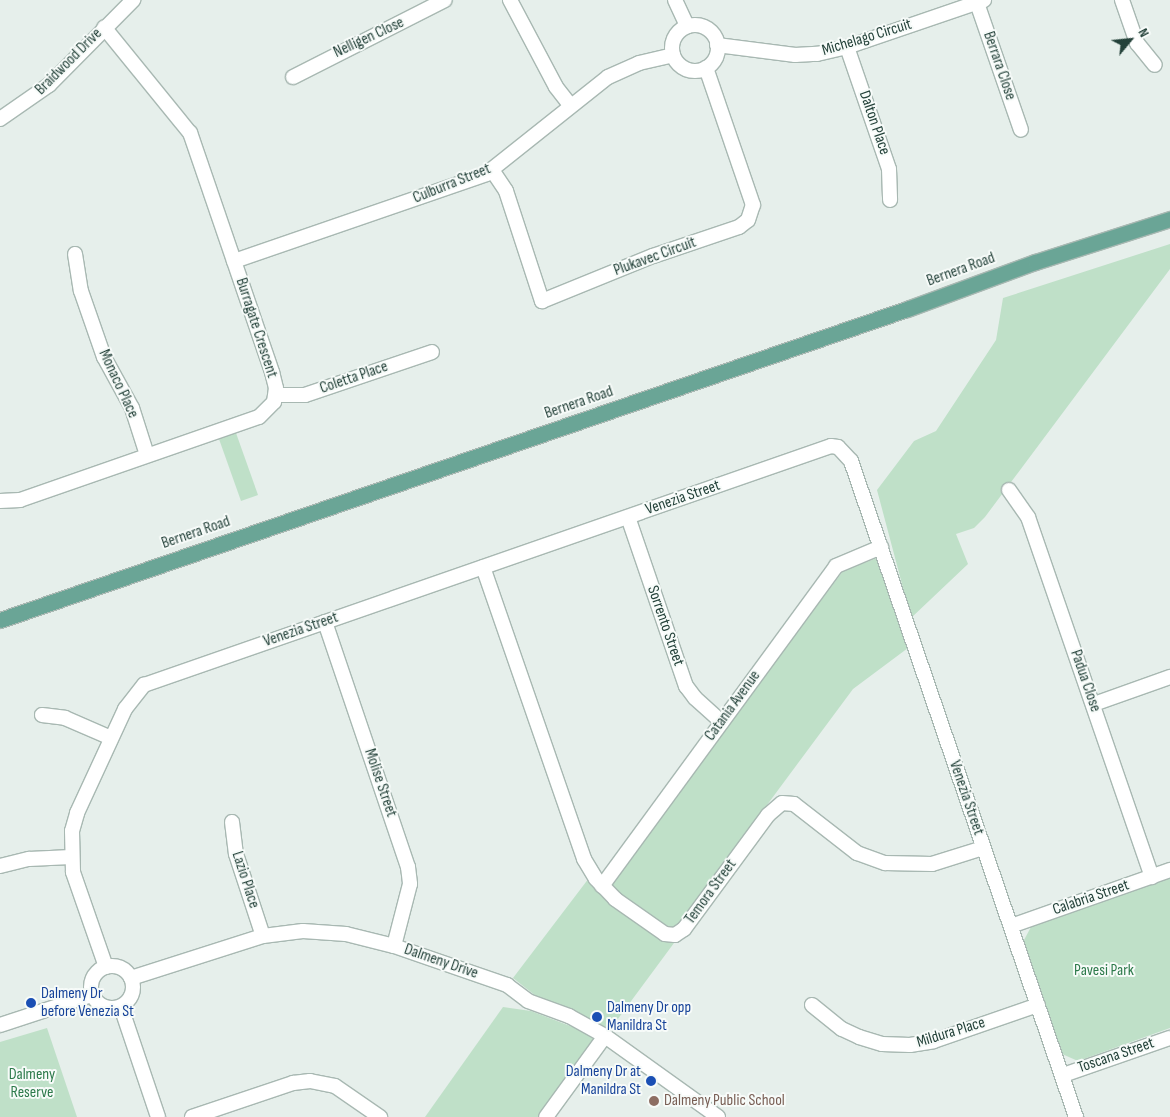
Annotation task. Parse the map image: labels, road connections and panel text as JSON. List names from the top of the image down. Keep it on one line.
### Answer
{"streets":{"main road":["Bernera Road"],"street":["Nelligen Close","Michelago Circuit","Braidwood Drive","Berrara Close","Dalton Place","Culburra Street","Plukavec Circuit","Burragate Crescent","Coletta Place","Monaco Place","Venezia Street","Sorrento Street","Padua Close","Catania Avenue","Molise Street","Lazio Place","Temora Street","Calabria Street","Dalmeny Drive","Mildura Place","Toscana Street"]},"crossings":[["Michelago Circuit","Berrara Close"],["Michelago Circuit","Dalton Place"],["Michelago Circuit","Culburra Street"],["Michelago Circuit","Plukavec Circuit"],["Braidwood Drive","Burragate Crescent"],["Culburra Street","Plukavec Circuit"],["Culburra Street","Burragate Crescent"],["Burragate Crescent","Coletta Place"],["Burragate Crescent","Monaco Place"],["Venezia Street","Sorrento Street"],["Venezia Street","Catania Avenue"],["Venezia Street","Molise Street"],["Venezia Street","Temora Street"],["Venezia Street","Calabria Street"],["Venezia Street","Dalmeny Drive"],["Venezia Street","Mildura Place"],["Venezia Street","Toscana Street"],["Sorrento Street","Catania Avenue"],["Padua Close","Calabria Street"],["Catania Avenue","Temora Street"],["Molise Street","Dalmeny Drive"],["Lazio Place","Dalmeny Drive"]],"parks":["Pavesi Park","Dalmeny Reserve"],"places":["Dalmeny Dr before Venezia St","Dalmeny Dr opp Manildra St","Dalmeny Dr at Manildra St","Dalmeny Public School"],"north":"top right"}
